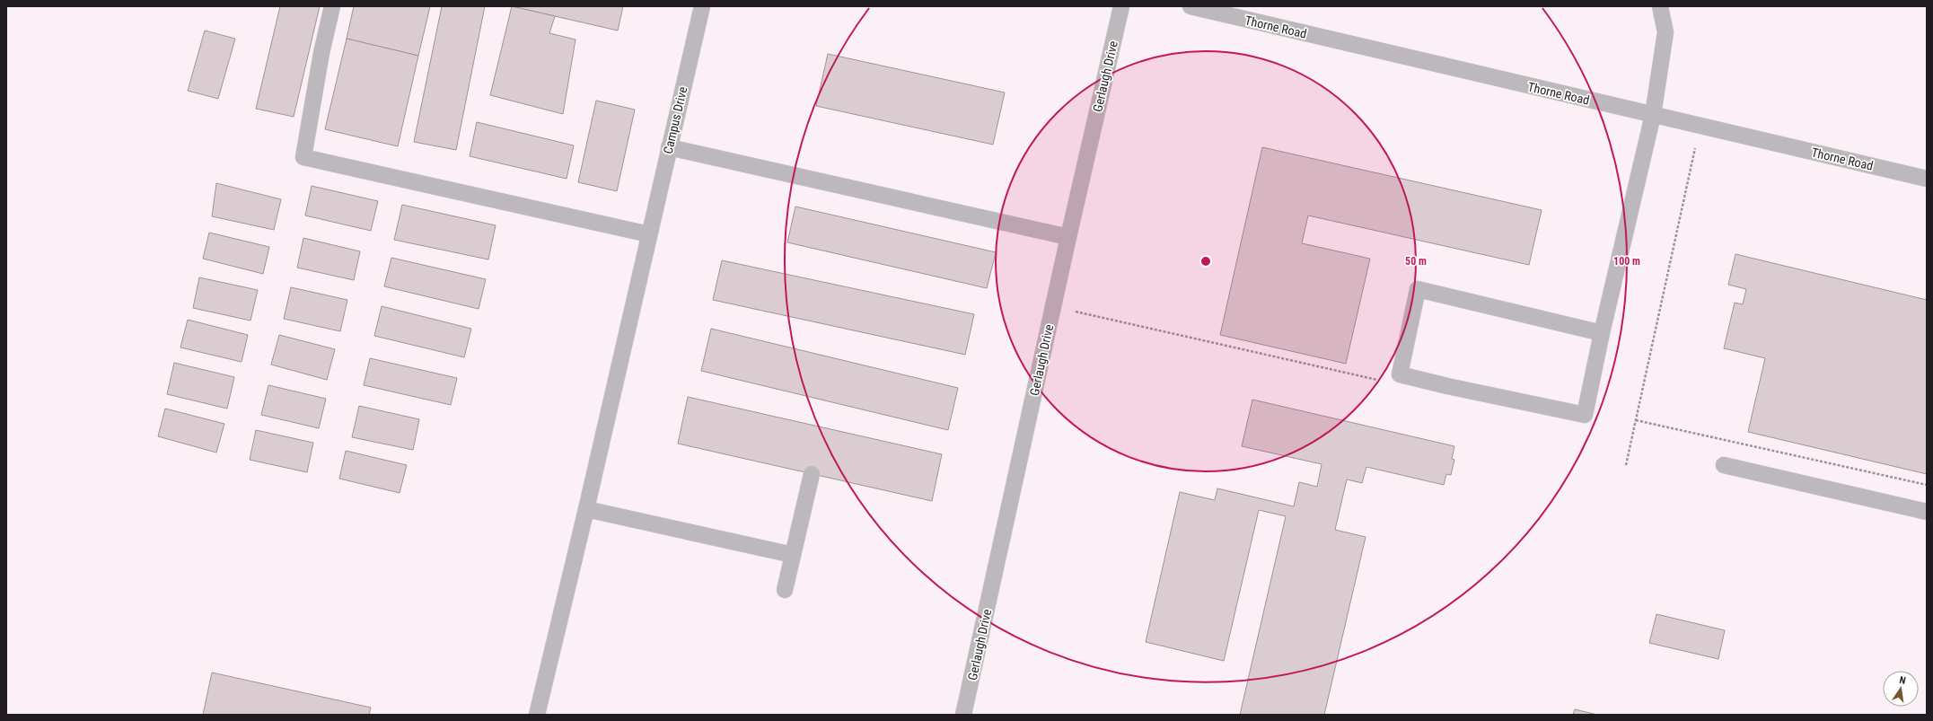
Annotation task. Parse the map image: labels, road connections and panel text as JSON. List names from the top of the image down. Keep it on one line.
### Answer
{"streets":{"lane":["Thorne Road","Gerlaugh Drive","Campus Drive"]},"north":"top","rings":["50 m","100 m"]}
